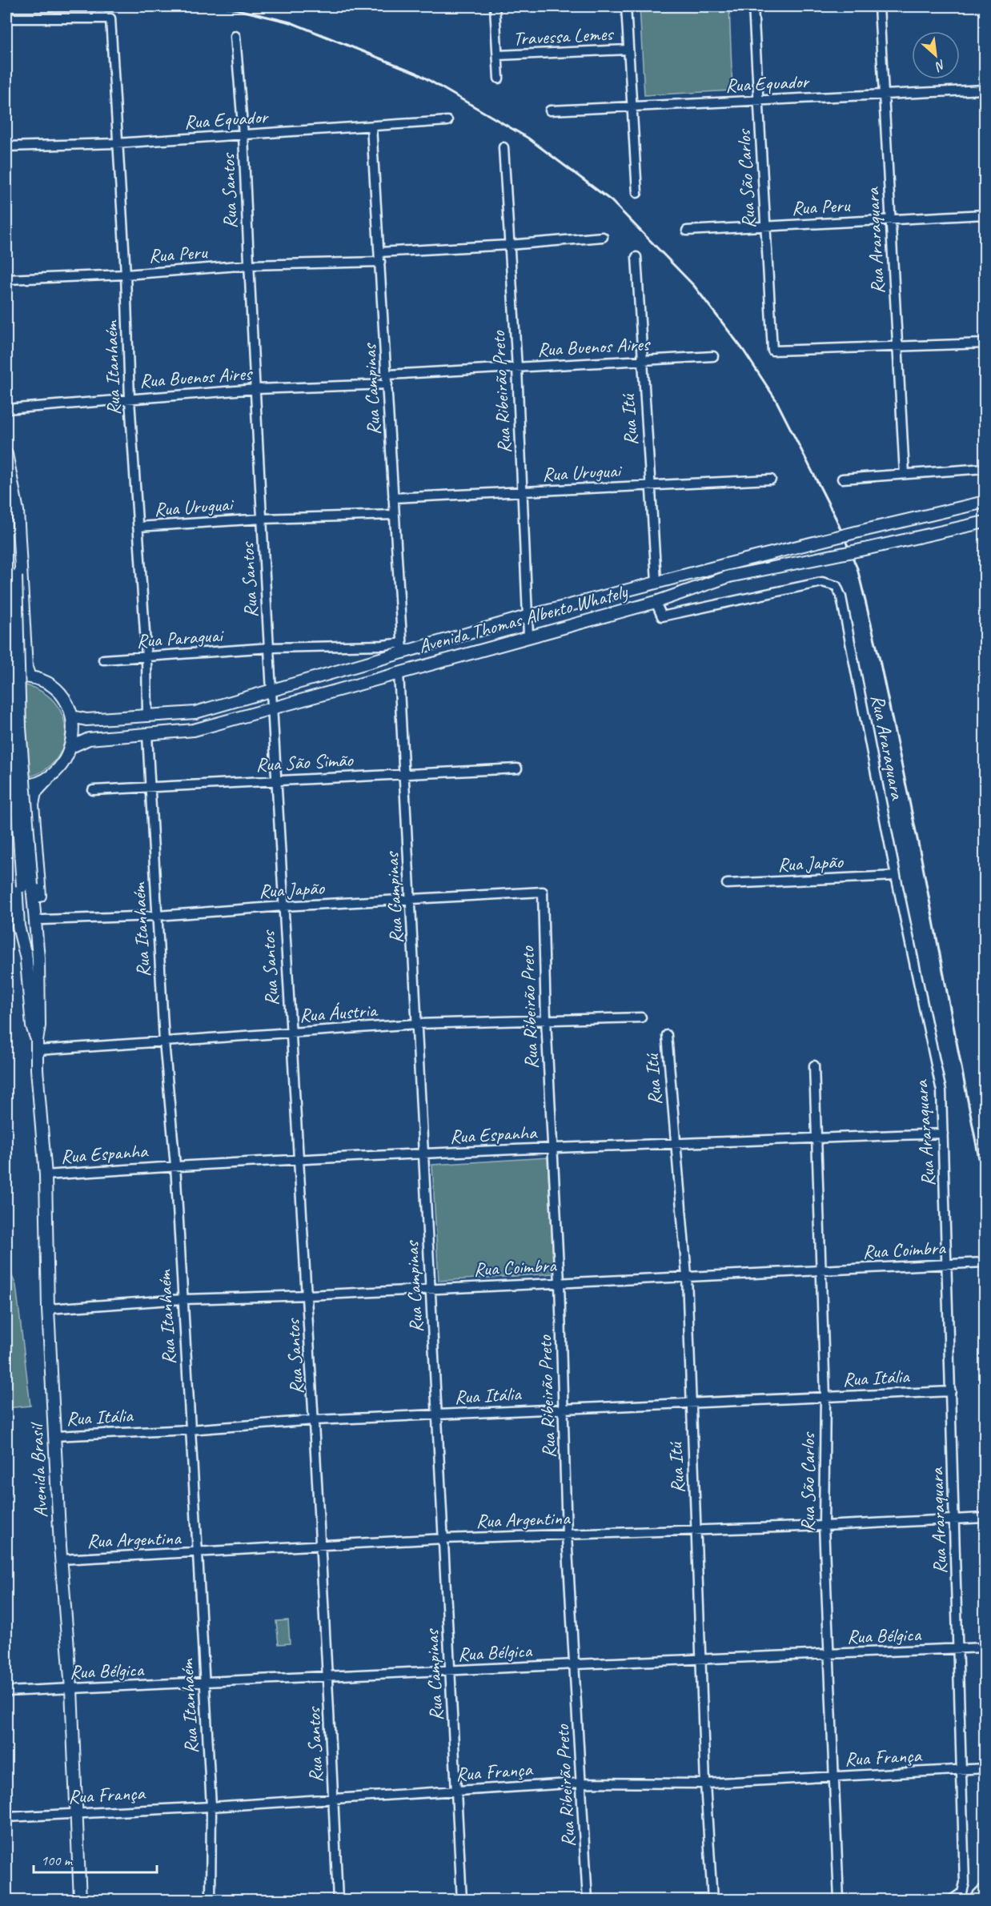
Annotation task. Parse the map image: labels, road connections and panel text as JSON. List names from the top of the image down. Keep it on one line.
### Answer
{"streets":{"main road":["Avenida Thomas Alberto Whately","Avenida Brasil"],"street":["Travessa Lemes","Rua Equador","Rua São Carlos","Rua Santos","Rua Peru","Rua Araraquara","Rua Buenos Aires","Rua Itanhaém","Rua Campinas","Rua Ribeirão Preto","Rua Itú","Rua Uruguai","Rua Paraguai","Rua São Simão","Rua Japão","Rua Áustria","Rua Espanha","Rua Coimbra","Rua Itália","Rua Argentina","Rua Bélgica","Rua França"]},"crossings":[["Rua Equador","Rua São Carlos"],["Rua Equador","Rua Santos"],["Rua Equador","Rua Araraquara"],["Rua Equador","Rua Itanhaém"],["Rua Equador","Rua Campinas"],["Rua São Carlos","Rua Peru"],["Rua São Carlos","Rua Araraquara"],["Rua São Carlos","Rua Espanha"],["Rua São Carlos","Rua Coimbra"],["Rua São Carlos","Rua Itália"],["Rua São Carlos","Rua Argentina"],["Rua São Carlos","Rua Bélgica"],["Rua São Carlos","Rua França"],["Rua Santos","Rua Peru"],["Rua Santos","Rua Buenos Aires"],["Rua Santos","Rua Uruguai"],["Rua Santos","Avenida Thomas Alberto Whately"],["Rua Santos","Rua Paraguai"],["Rua Santos","Rua São Simão"],["Rua Santos","Rua Japão"],["Rua Santos","Rua Áustria"],["Rua Santos","Rua Espanha"],["Rua Santos","Rua Coimbra"],["Rua Santos","Rua Itália"],["Rua Santos","Rua Argentina"],["Rua Santos","Rua Bélgica"],["Rua Santos","Rua França"],["Rua Peru","Rua Araraquara"],["Rua Peru","Rua Itanhaém"],["Rua Peru","Rua Campinas"],["Rua Araraquara","Avenida Thomas Alberto Whately"],["Rua Araraquara","Rua Japão"],["Rua Araraquara","Rua Espanha"],["Rua Araraquara","Rua Coimbra"],["Rua Araraquara","Rua Itália"],["Rua Araraquara","Rua Argentina"],["Rua Araraquara","Rua Bélgica"],["Rua Araraquara","Rua França"],["Rua Buenos Aires","Rua Itanhaém"],["Rua Buenos Aires","Rua Campinas"],["Rua Buenos Aires","Rua Ribeirão Preto"],["Rua Buenos Aires","Rua Itú"],["Rua Itanhaém","Rua Uruguai"],["Rua Itanhaém","Avenida Thomas Alberto Whately"],["Rua Itanhaém","Rua Paraguai"],["Rua Itanhaém","Rua São Simão"],["Rua Itanhaém","Rua Japão"],["Rua Itanhaém","Rua Áustria"],["Rua Itanhaém","Rua Espanha"],["Rua Itanhaém","Rua Coimbra"],["Rua Itanhaém","Rua Itália"],["Rua Itanhaém","Rua Argentina"],["Rua Itanhaém","Rua Bélgica"],["Rua Itanhaém","Rua França"],["Rua Campinas","Rua Uruguai"],["Rua Campinas","Avenida Thomas Alberto Whately"],["Rua Campinas","Rua Paraguai"],["Rua Campinas","Rua São Simão"],["Rua Campinas","Rua Japão"],["Rua Campinas","Rua Áustria"],["Rua Campinas","Rua Espanha"],["Rua Campinas","Rua Coimbra"],["Rua Campinas","Rua Itália"],["Rua Campinas","Rua Argentina"],["Rua Campinas","Rua Bélgica"],["Rua Campinas","Rua França"],["Rua Ribeirão Preto","Rua Uruguai"],["Rua Ribeirão Preto","Avenida Thomas Alberto Whately"],["Rua Ribeirão Preto","Rua Japão"],["Rua Ribeirão Preto","Rua Áustria"],["Rua Ribeirão Preto","Rua Espanha"],["Rua Ribeirão Preto","Rua Coimbra"],["Rua Ribeirão Preto","Rua Itália"],["Rua Ribeirão Preto","Rua Argentina"],["Rua Ribeirão Preto","Rua Bélgica"],["Rua Ribeirão Preto","Rua França"],["Rua Itú","Rua Uruguai"],["Rua Itú","Avenida Thomas Alberto Whately"],["Rua Itú","Rua Espanha"],["Rua Itú","Rua Coimbra"],["Rua Itú","Rua Itália"],["Rua Itú","Rua Argentina"],["Rua Itú","Rua Bélgica"],["Rua Itú","Rua França"],["Avenida Thomas Alberto Whately","Rua Paraguai"],["Avenida Thomas Alberto Whately","Avenida Brasil"],["Rua Japão","Avenida Brasil"],["Rua Áustria","Avenida Brasil"],["Rua Espanha","Avenida Brasil"],["Rua Coimbra","Avenida Brasil"],["Rua Itália","Avenida Brasil"],["Avenida Brasil","Rua Argentina"],["Avenida Brasil","Rua Bélgica"],["Avenida Brasil","Rua França"]],"scale_bar":"100 m","north":"bottom right"}
